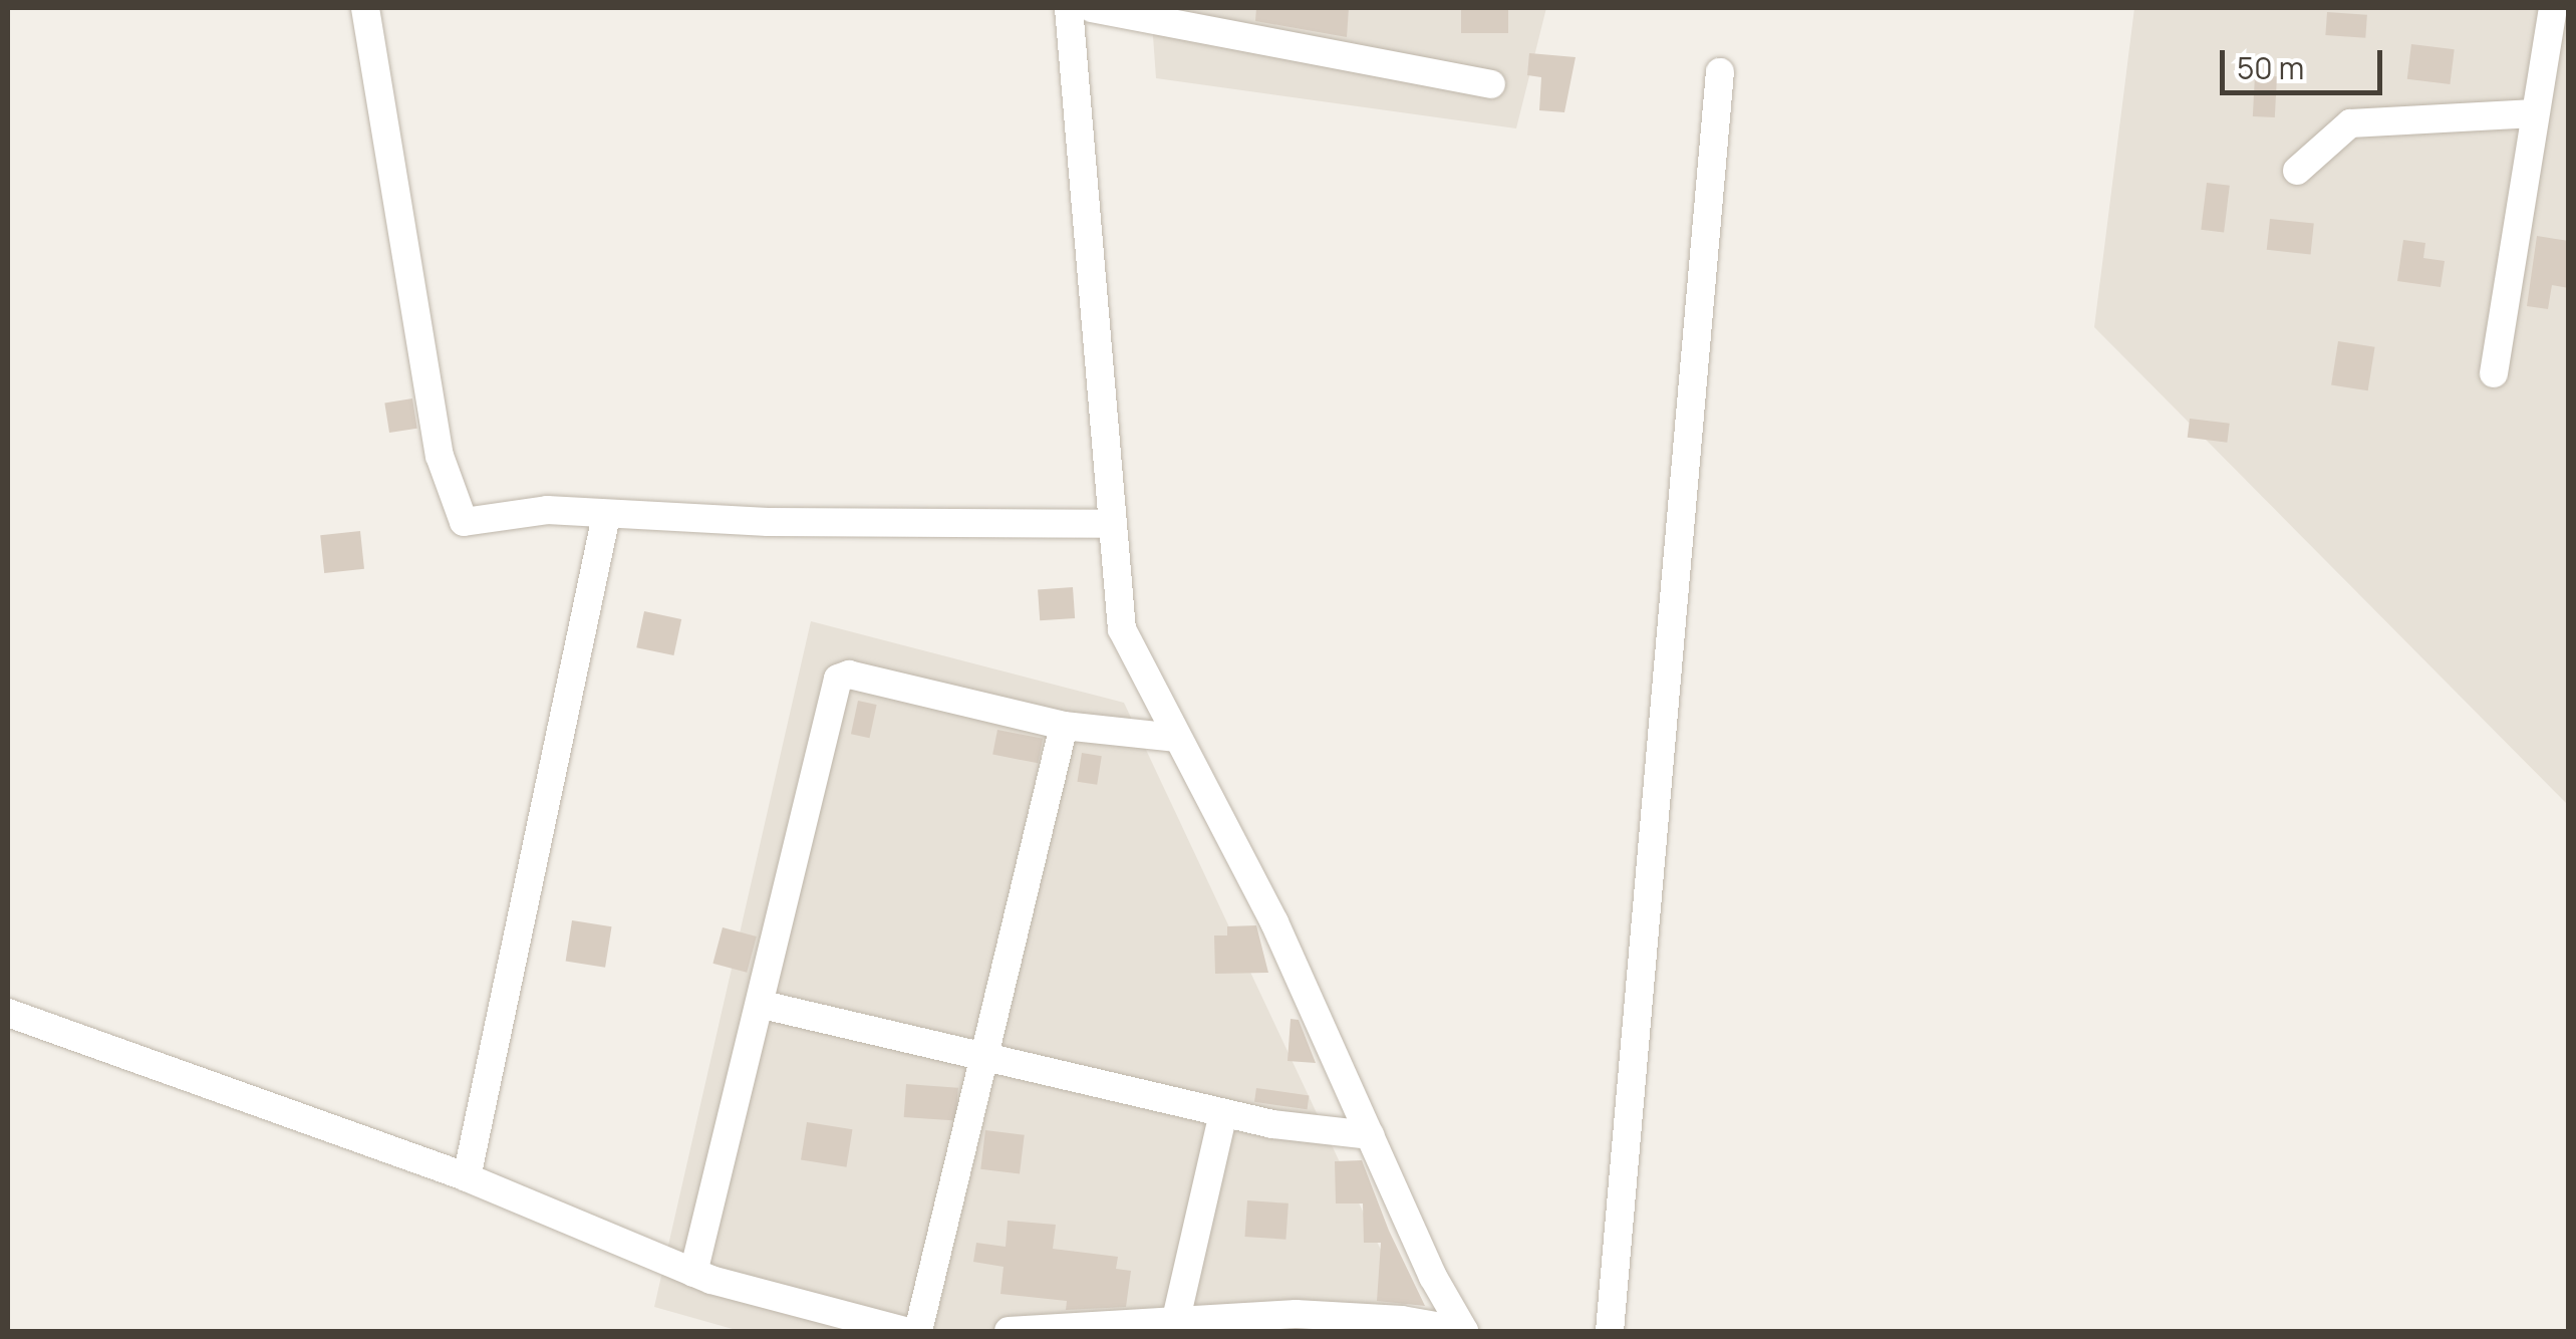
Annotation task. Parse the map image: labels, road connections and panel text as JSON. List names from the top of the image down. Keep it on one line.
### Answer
{"scale_bar":"50 m"}
